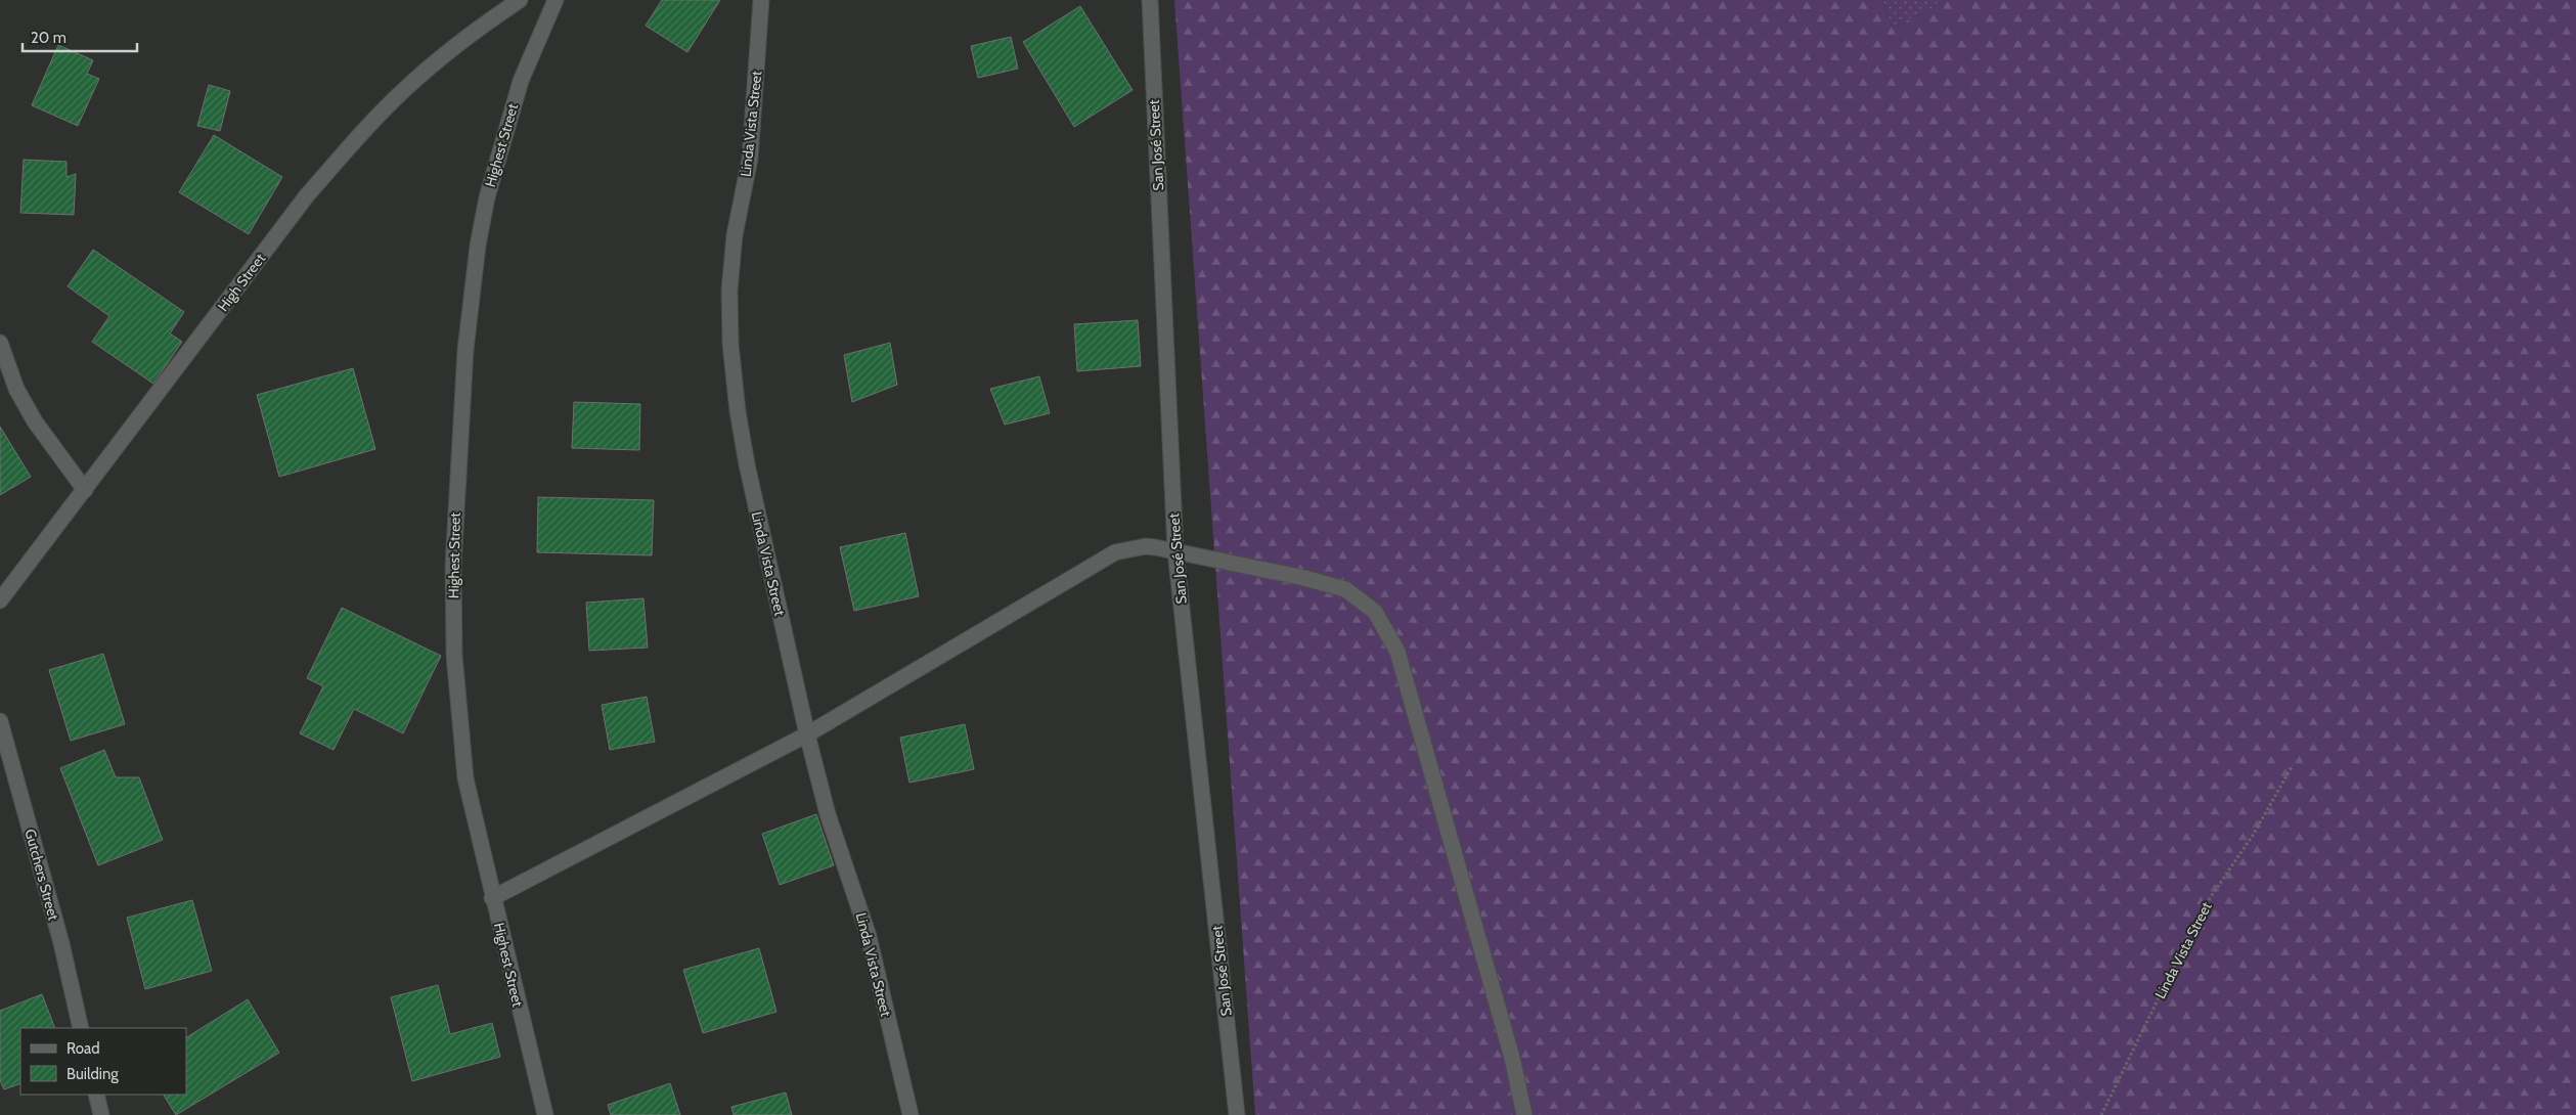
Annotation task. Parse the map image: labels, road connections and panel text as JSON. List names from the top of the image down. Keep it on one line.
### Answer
{"streets":{"street":["Linda Vista Street","Highest Street","San José Street","High Street","Gutchers Street"]},"legend":["Road","Building"],"scale_bar":"20 m"}
